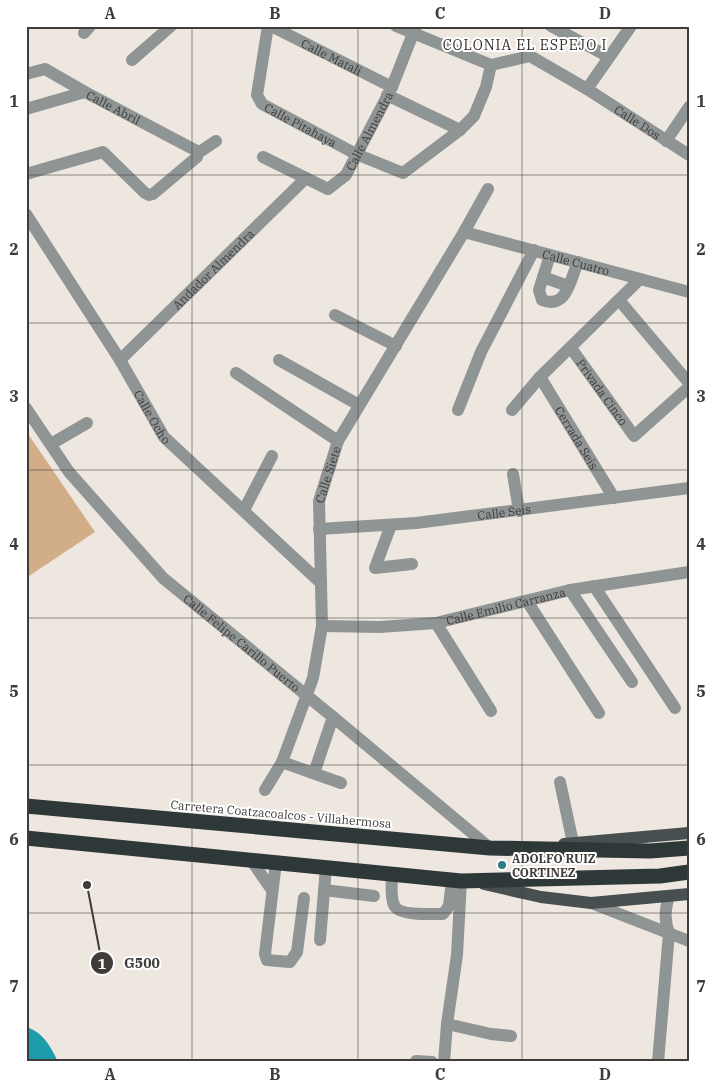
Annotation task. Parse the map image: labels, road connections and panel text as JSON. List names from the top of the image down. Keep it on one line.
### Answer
{"streets":{"highway":["Carretera Coatzacoalcos - Villahermosa"],"street":["Calle Matali","Calle Abril","Calle Dos","Calle Pitahaya","Calle Almendra","Calle Cuatro","Andador Almendra","Privada Cinco","Calle Ocho","Cerrada Seis","Calle Siete","Calle Seis","Calle Emilio Carranza","Calle Felipe Carillo Puerto"]},"crossings":[["Calle Matali","Calle Pitahaya"],["Calle Matali","Calle Almendra"],["Calle Pitahaya","Calle Almendra"],["Calle Almendra","Andador Almendra"],["Calle Cuatro","Calle Siete"],["Andador Almendra","Calle Ocho"],["Calle Ocho","Calle Siete"],["Cerrada Seis","Calle Seis"],["Calle Siete","Calle Seis"],["Calle Siete","Calle Emilio Carranza"],["Calle Siete","Calle Felipe Carillo Puerto"],["Calle Felipe Carillo Puerto","Carretera Coatzacoalcos - Villahermosa"]],"districts":["COLONIA EL ESPEJO I"],"places":["ADOLFO RUIZ CORTINEZ","G500"],"grid":{"columns":["A","B","C","D"],"rows":["1","2","3","4","5","6","7"]}}
